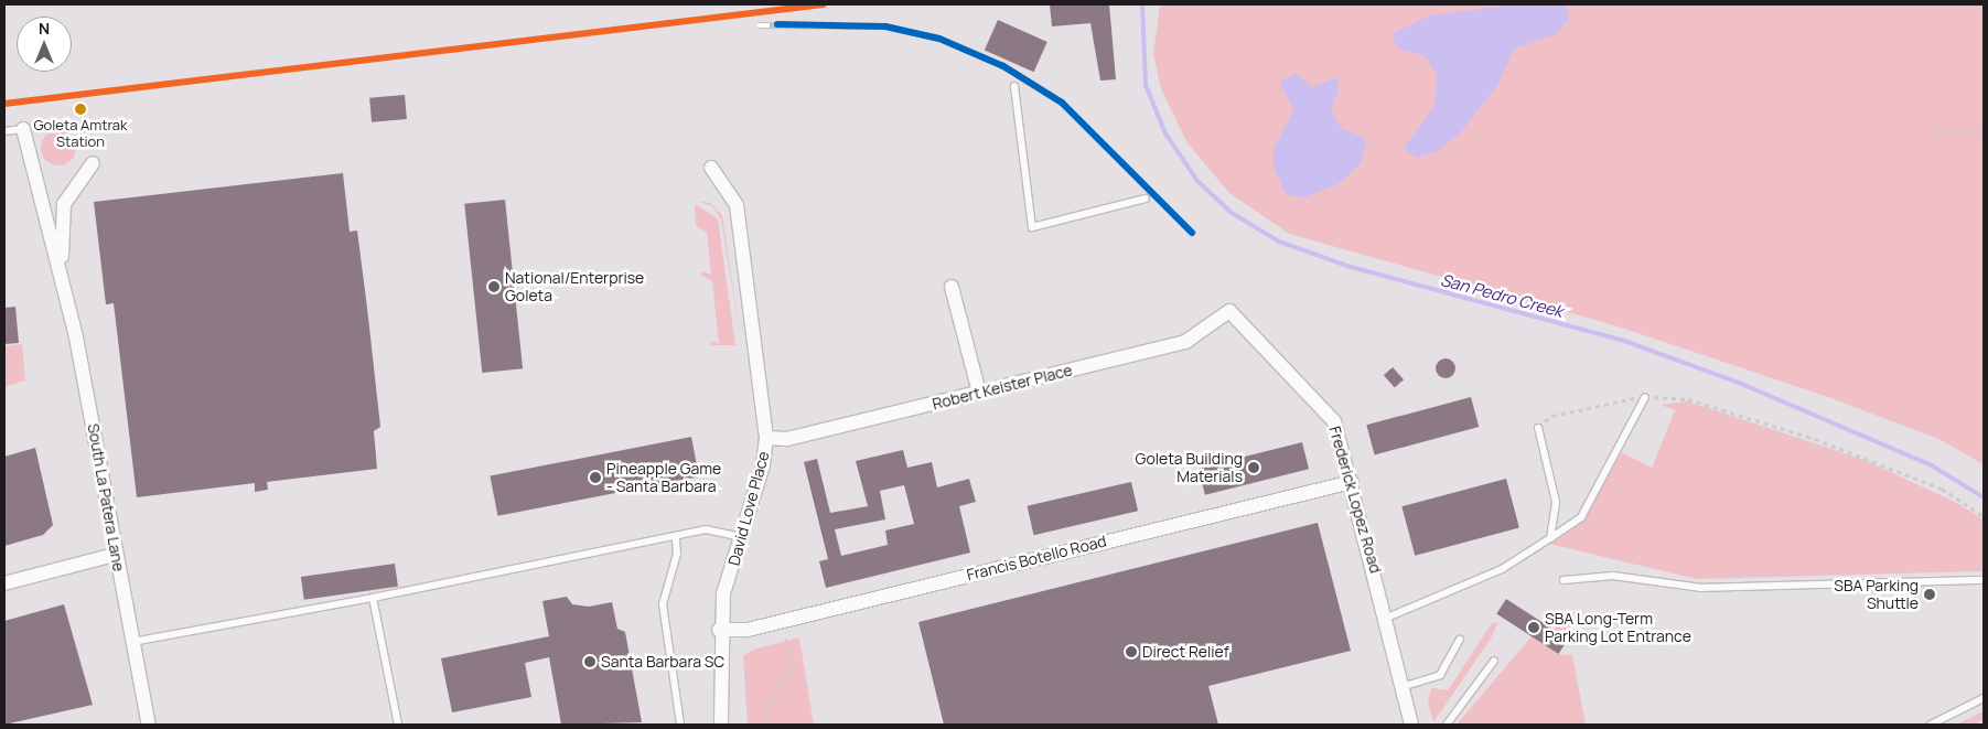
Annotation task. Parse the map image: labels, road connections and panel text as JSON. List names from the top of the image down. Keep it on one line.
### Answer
{"streets":{"street":["Robert Keister Place","South La Patera Lane","Frederick Lopez Road","David Love Place","Francis Botello Road"]},"crossings":[["Robert Keister Place","Frederick Lopez Road"],["Robert Keister Place","David Love Place"],["Frederick Lopez Road","Francis Botello Road"],["David Love Place","Francis Botello Road"]],"water":["San Pedro Creek"],"places":["Goleta Amtrak Station","National/Enterprise Goleta","Goleta Building Materials","Pineapple Game - Santa Barbara","SBA Parking Shuttle","SBA Long-Term Parking Lot Entrance","Direct Relief","Santa Barbara SC"],"north":"top"}
